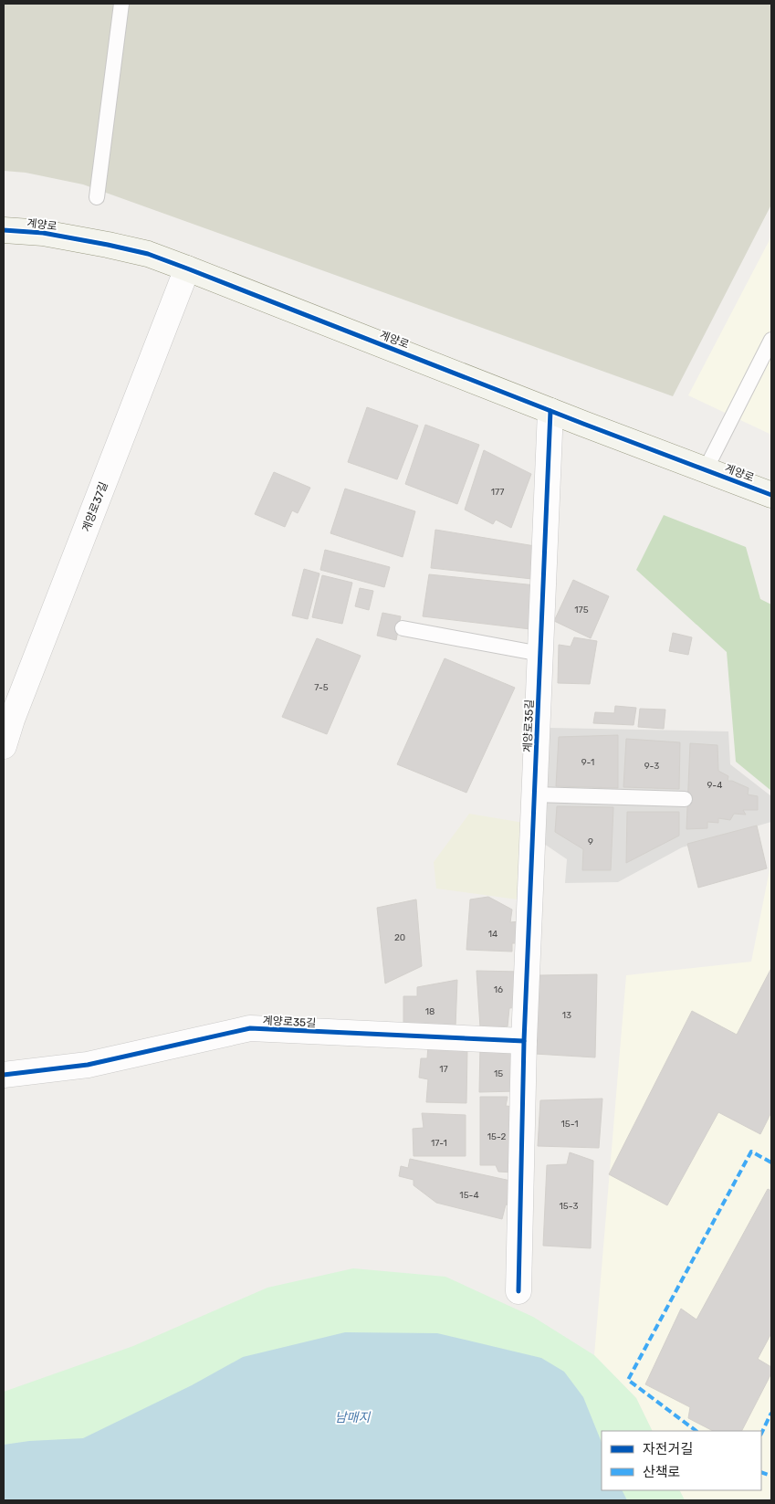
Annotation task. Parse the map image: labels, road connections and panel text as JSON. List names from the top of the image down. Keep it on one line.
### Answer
{"streets":{"street":["계양로","계양로37길","계양로35길"]},"crossings":[["계양로","계양로37길"],["계양로","계양로35길"]],"water":["남매지"],"house_numbers":["177","175","7-5","9-1","9-3","9-4","9","14","20","16","18","13","17","15","15-1","15-2","17-1","15-4","15-3"],"legend":["자전거길","산책로"]}
